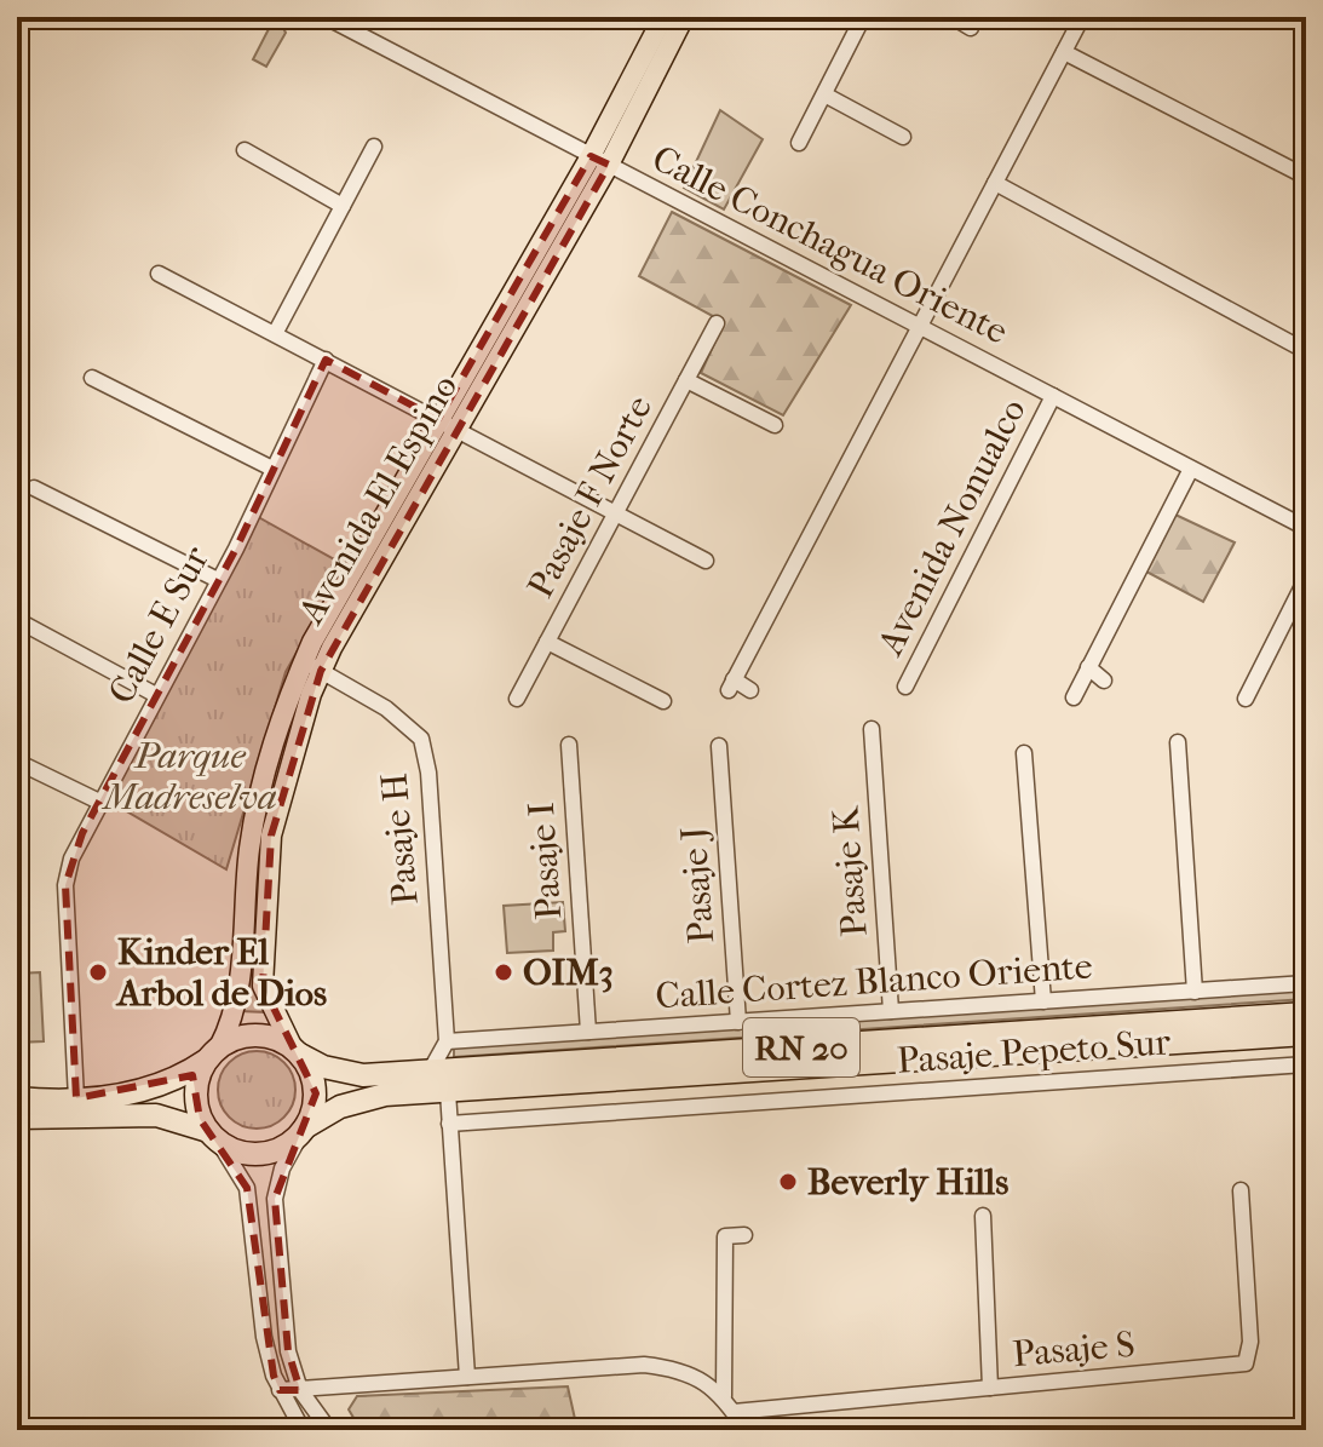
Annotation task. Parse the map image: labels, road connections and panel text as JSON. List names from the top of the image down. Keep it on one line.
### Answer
{"streets":{"highway":["RN 20"],"main road":["Avenida El Espino"],"street":["Calle Conchagua Oriente","Pasaje F Norte","Avenida Nonualco","Calle E Sur","Pasaje H","Pasaje I","Pasaje K","Pasaje J","Calle Cortez Blanco Oriente","Pasaje Pepeto Sur","Pasaje S"]},"crossings":[["Calle Conchagua Oriente","Avenida El Espino"],["Calle Conchagua Oriente","Avenida Nonualco"],["Avenida El Espino","Pasaje H"],["Avenida El Espino","RN 20"],["Calle E Sur","RN 20"],["Pasaje H","Calle Cortez Blanco Oriente"],["Pasaje I","Calle Cortez Blanco Oriente"],["Pasaje K","Calle Cortez Blanco Oriente"],["Pasaje J","Calle Cortez Blanco Oriente"]],"parks":["Parque Madreselva"],"places":["Kinder El Arbol de Dios","OIM3","Beverly Hills"]}
